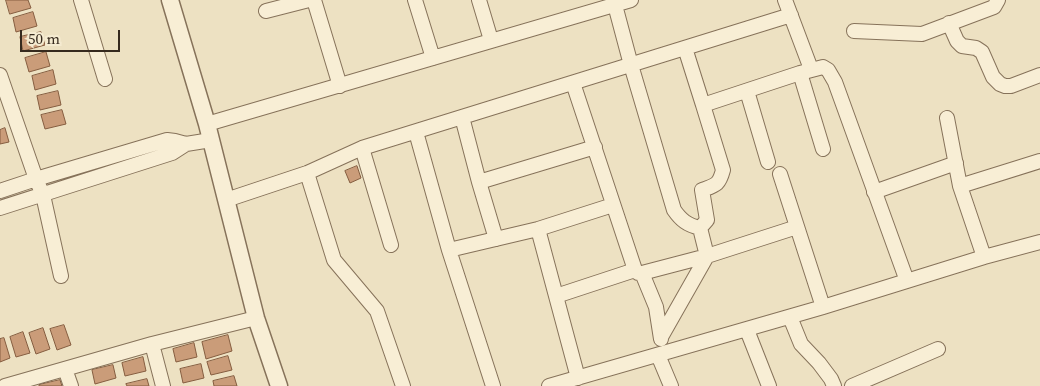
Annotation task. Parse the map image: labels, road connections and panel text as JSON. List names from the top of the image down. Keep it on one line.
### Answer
{"scale_bar":"50 m"}
